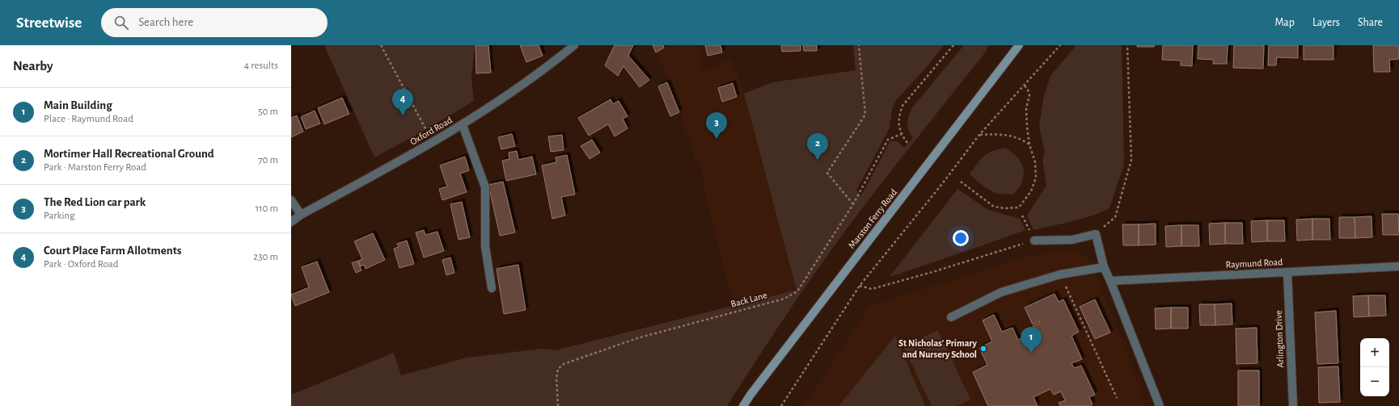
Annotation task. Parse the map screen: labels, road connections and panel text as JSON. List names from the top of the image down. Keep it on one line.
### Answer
{"streets":{"main road":["Marston Ferry Road"],"street":["Oxford Road","Raymund Road","Arlington Drive"],"path":["Back Lane"]},"crossings":[["Raymund Road","Arlington Drive"]],"places":["St Nicholas' Primary and Nursery School"],"page":{"header":"Streetwise","search":"Search here","nav":["Map","Layers","Share"],"heading":["Nearby","4 results"],"list":[{"mark":"1","name":"Main Building","note":"Place · Raymund Road","value":"50 m"},{"mark":"2","name":"Mortimer Hall Recreational Ground","note":"Park · Marston Ferry Road","value":"70 m"},{"mark":"3","name":"The Red Lion car park","note":"Parking","value":"110 m"},{"mark":"4","name":"Court Place Farm Allotments","note":"Park · Oxford Road","value":"230 m"}],"pins":["4","3","2","1"],"map_buttons":["+","−"]}}
